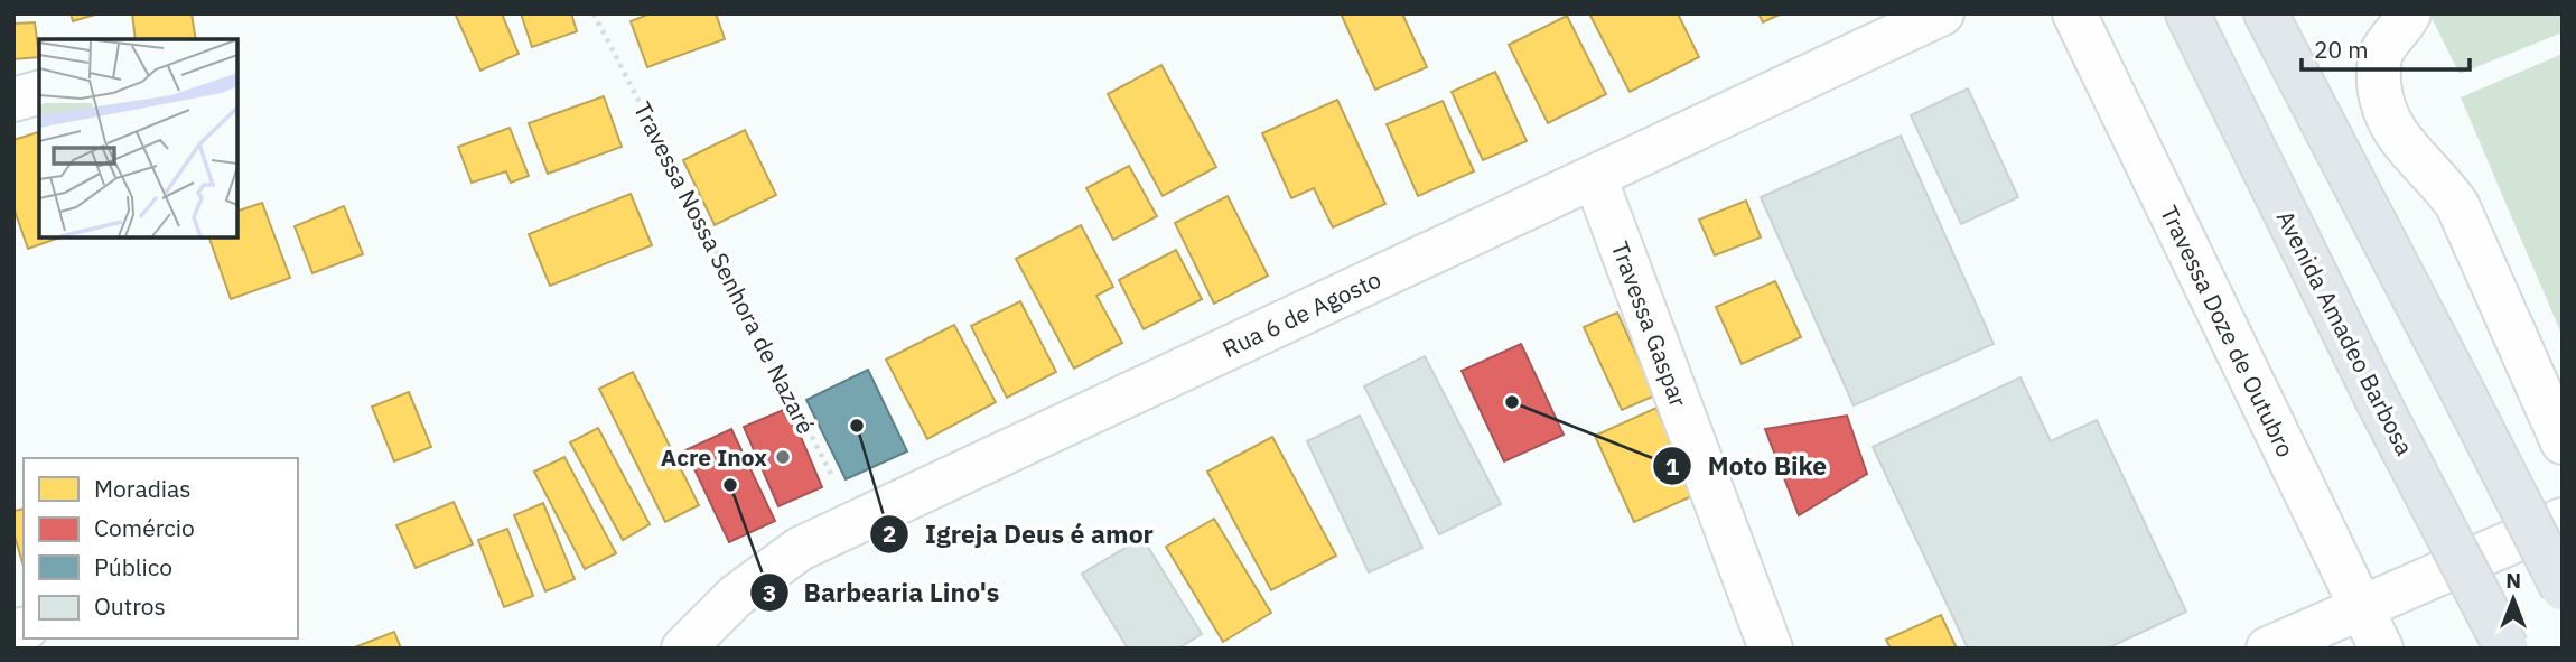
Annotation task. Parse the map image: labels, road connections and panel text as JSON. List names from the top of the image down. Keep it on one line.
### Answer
{"streets":{"main road":["Avenida Amadeo Barbosa"],"street":["Rua 6 de Agosto","Travessa Gaspar","Travessa Doze de Outubro"],"path":["Travessa Nossa Senhora de Nazaré"]},"crossings":[["Travessa Nossa Senhora de Nazaré","Rua 6 de Agosto"],["Rua 6 de Agosto","Travessa Gaspar"]],"places":["Moto Bike","Igreja Deus é amor","Acre Inox","Barbearia Lino's"],"legend":["Moradias","Comércio","Público","Outros"],"scale_bar":"20 m","north":"top"}
